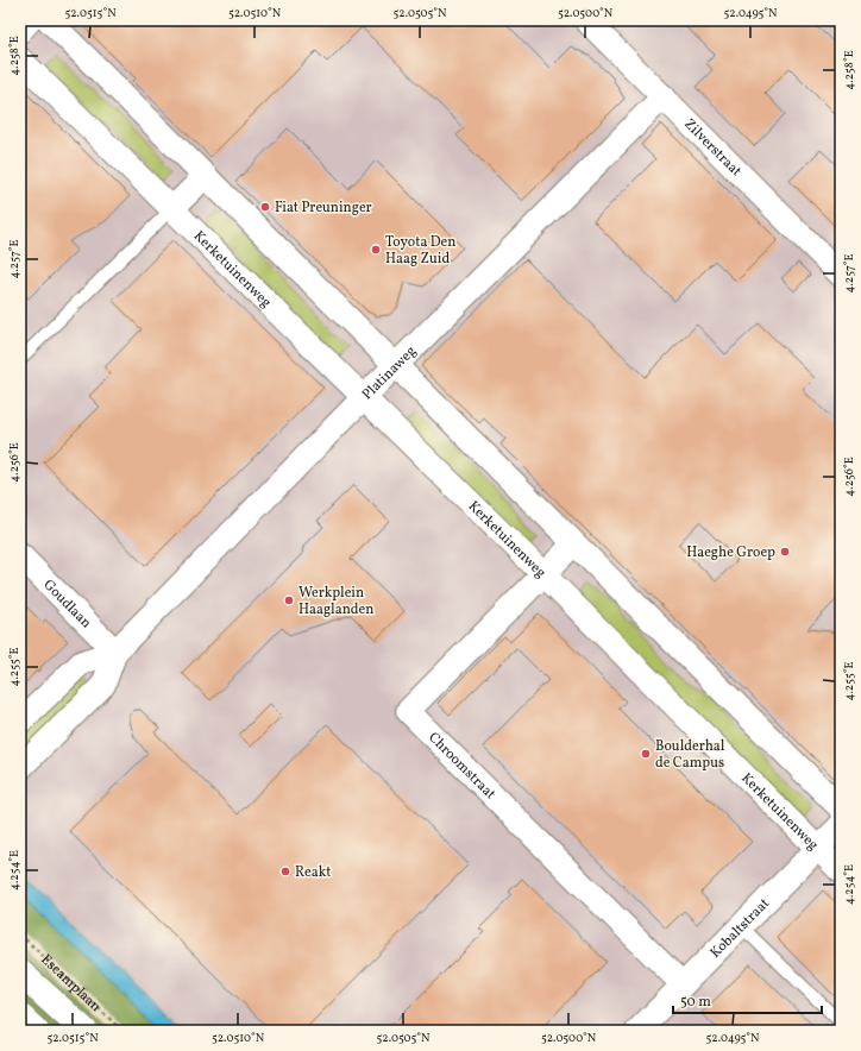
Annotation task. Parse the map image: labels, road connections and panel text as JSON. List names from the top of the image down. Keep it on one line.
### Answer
{"streets":{"main road":["Escamplaan"],"street":["Zilverstraat","Kerketuinenweg","Platinaweg","Goudlaan","Chroomstraat","Kobaltstraat"]},"crossings":[["Zilverstraat","Platinaweg"],["Kerketuinenweg","Platinaweg"],["Kerketuinenweg","Chroomstraat"],["Kerketuinenweg","Kobaltstraat"],["Platinaweg","Goudlaan"],["Chroomstraat","Kobaltstraat"]],"places":["Fiat Preuninger","Toyota Den Haag Zuid","Haeghe Groep","Werkplein Haaglanden","Boulderhal de Campus","Reakt"],"scale_bar":"50 m","coordinates":["52.0515°N","52.0510°N","52.0505°N","52.0500°N","52.0495°N","4.258°E","4.257°E","4.256°E","4.255°E","4.254°E"]}
